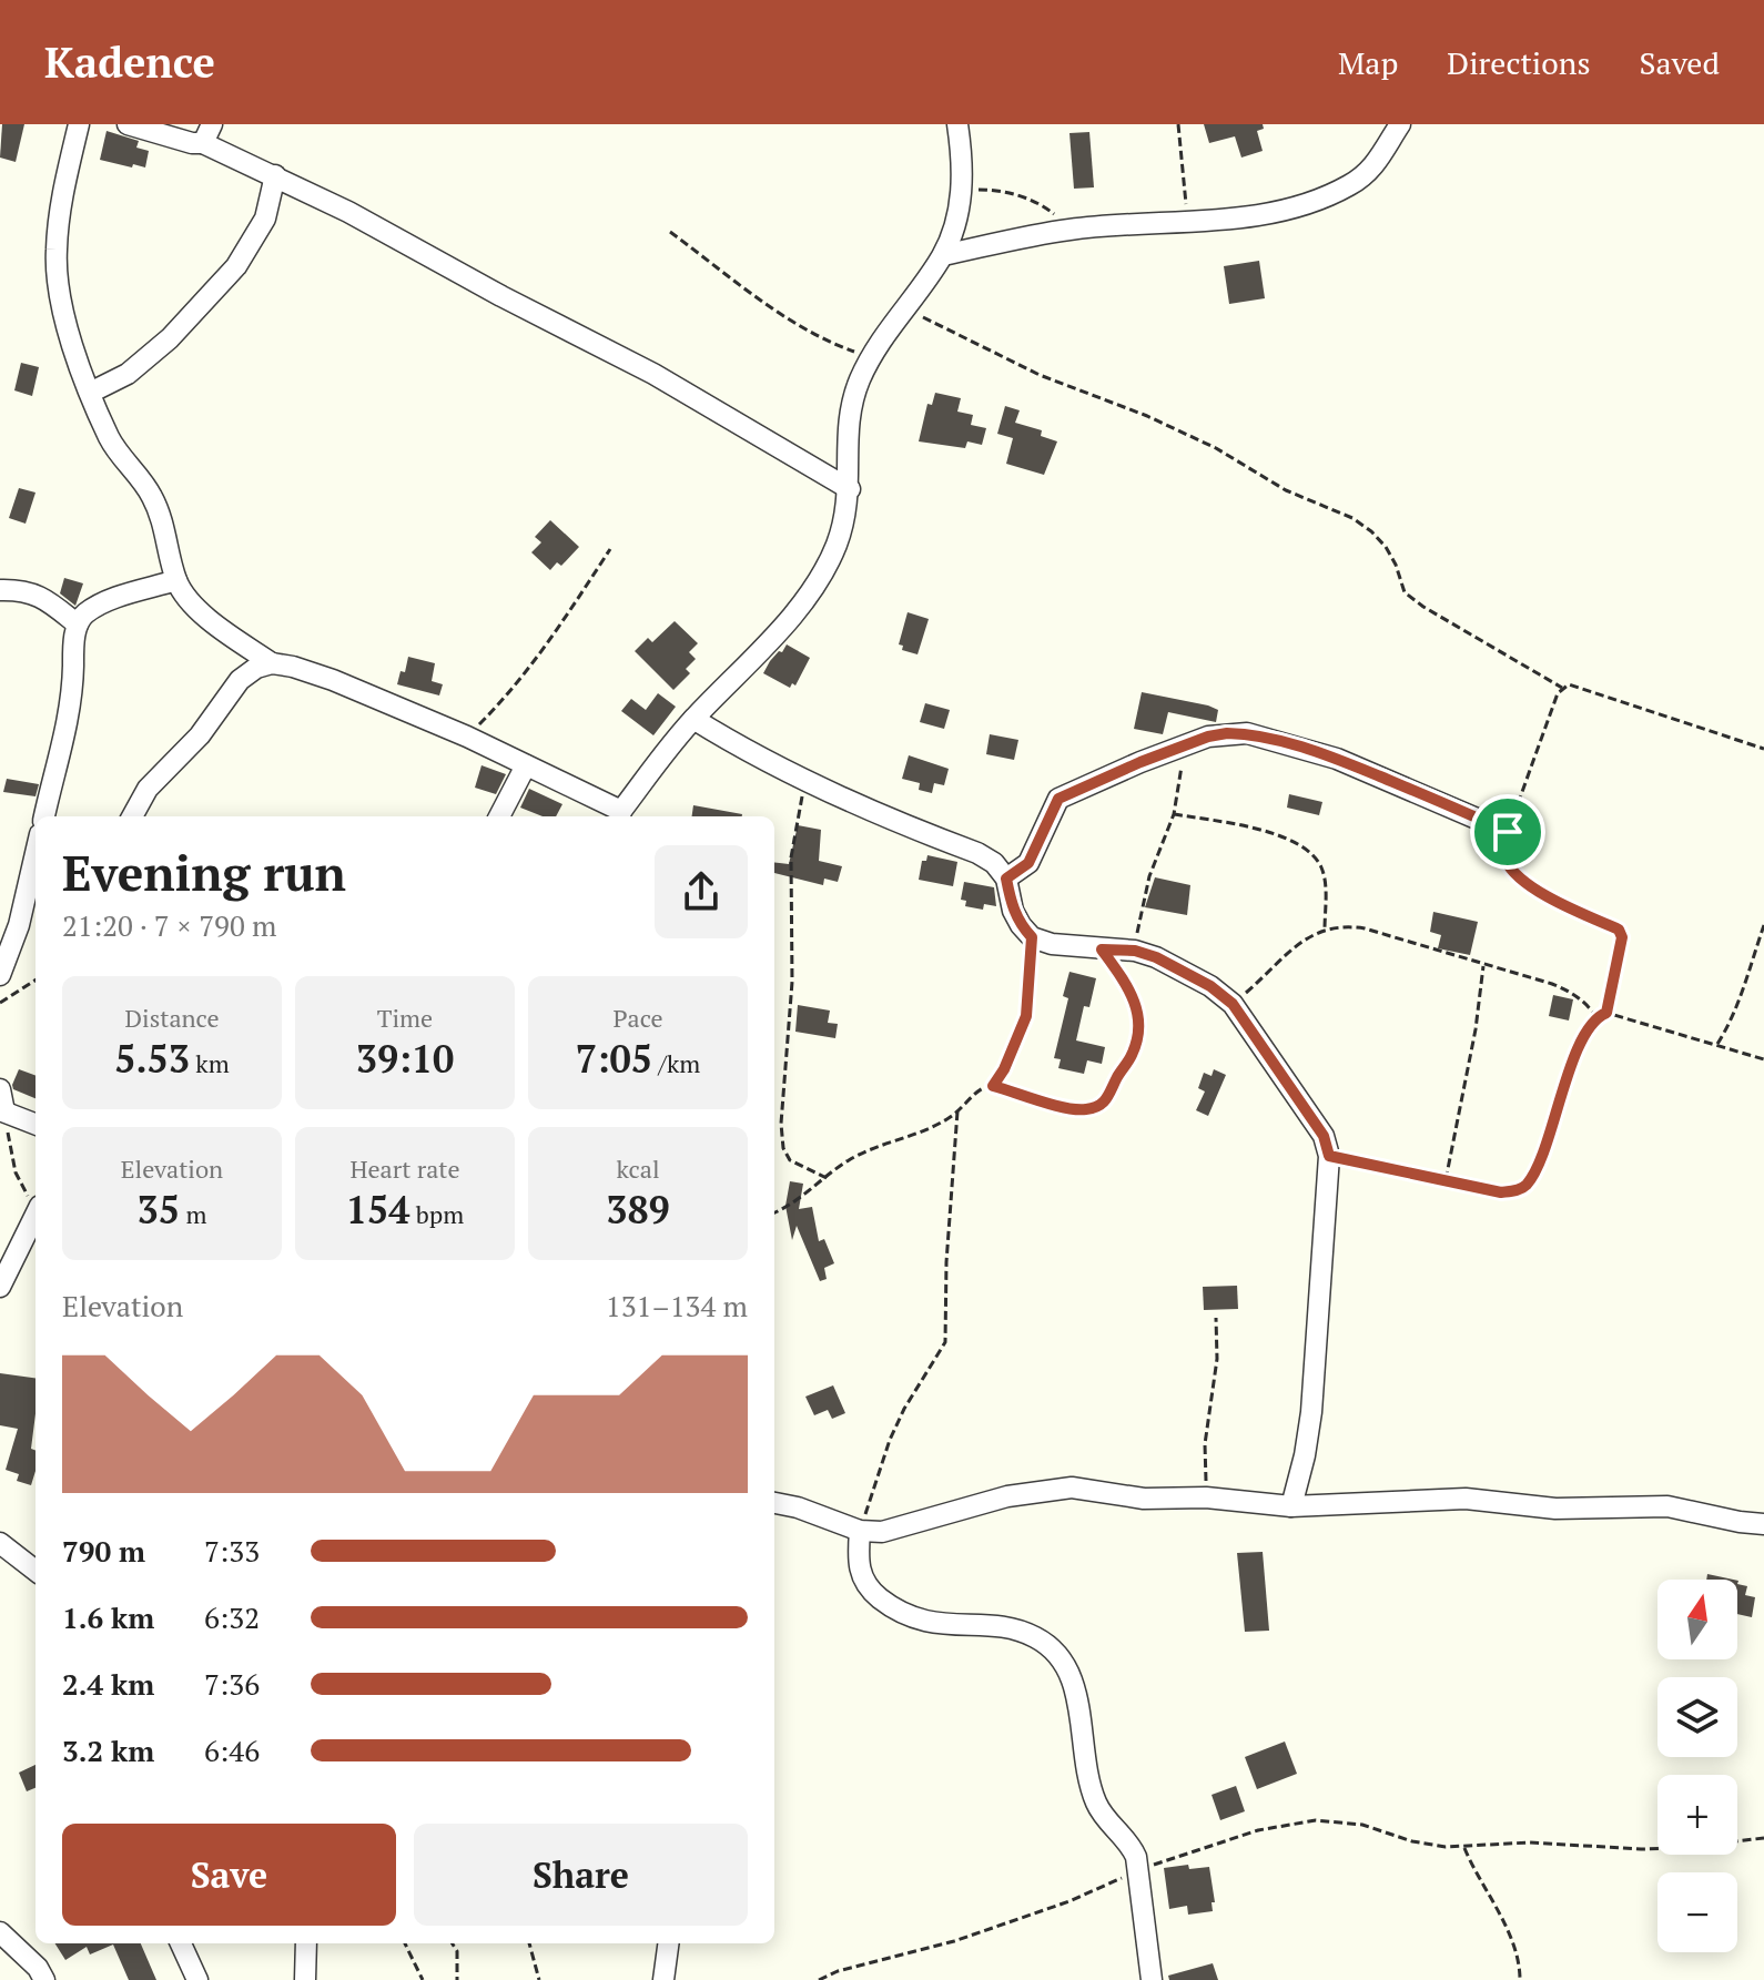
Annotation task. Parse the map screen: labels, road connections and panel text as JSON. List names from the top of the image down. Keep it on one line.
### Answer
{"north":"top","page":{"header":"Kadence","nav":["Map","Directions","Saved"],"heading":["Evening run","21:20 · 7 × 790 m"],"stats":[["Distance","5.53 km"],["Time","39:10"],["Pace","7:05 /km"],["Elevation","35 m"],["Heart rate","154 bpm"],["kcal","389"]],"chart":["Elevation","131–134 m"],"list":[{"name":"790 m","note":"7:33"},{"name":"1.6 km","note":"6:32"},{"name":"2.4 km","note":"7:36"},{"name":"3.2 km","note":"6:46"}],"map_buttons":["+","−"],"buttons":["Save","Share"]}}
